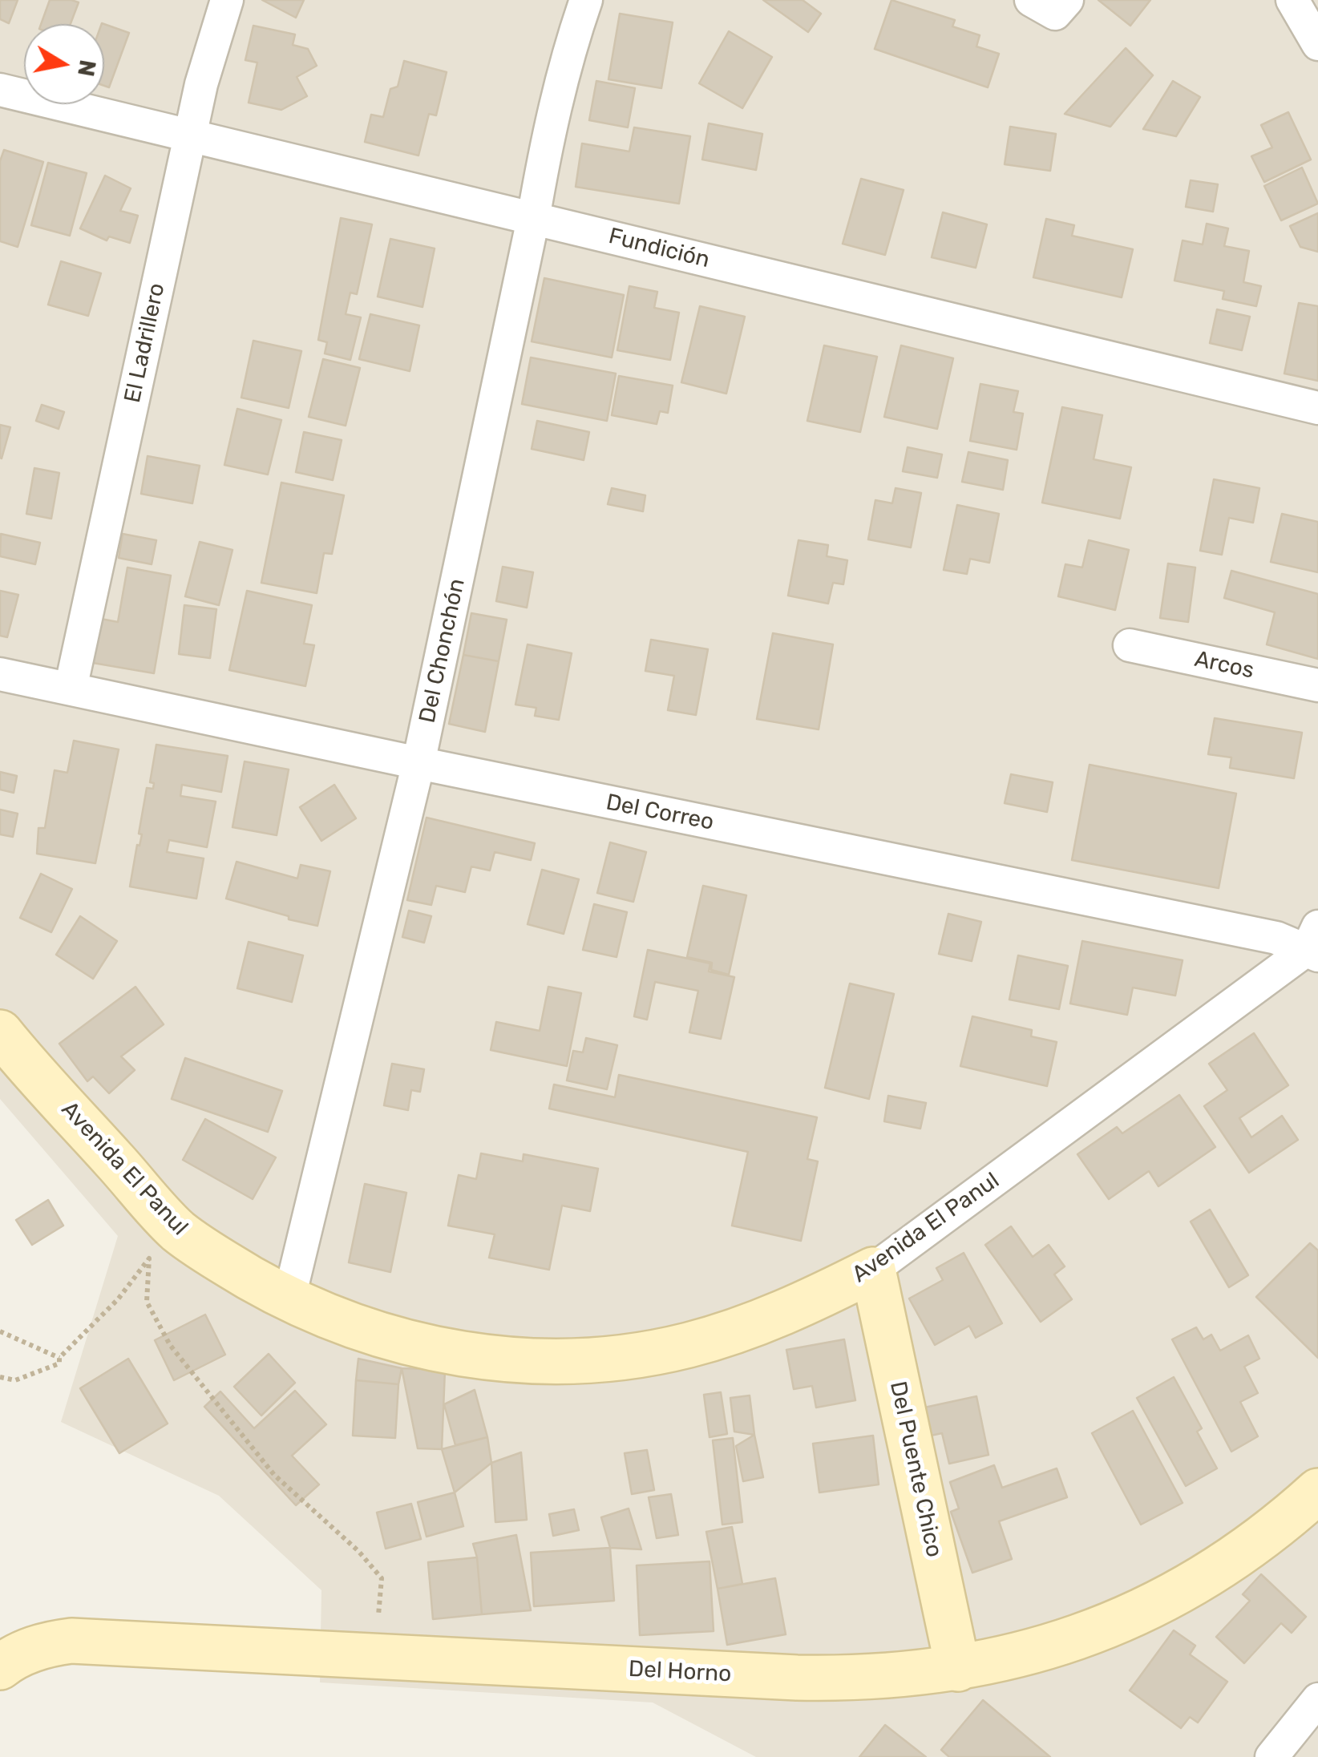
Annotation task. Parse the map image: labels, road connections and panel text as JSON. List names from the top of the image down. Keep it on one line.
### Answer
{"streets":{"street":["Fundición","El Ladrillero","Del Chonchón","Arcos","Del Correo","Avenida El Panul","Del Puente Chico","Del Horno"]},"crossings":[["Fundición","El Ladrillero"],["Fundición","Del Chonchón"],["El Ladrillero","Del Correo"],["Del Chonchón","Del Correo"],["Del Chonchón","Avenida El Panul"],["Del Correo","Avenida El Panul"],["Avenida El Panul","Del Puente Chico"],["Del Puente Chico","Del Horno"]],"north":"right"}
